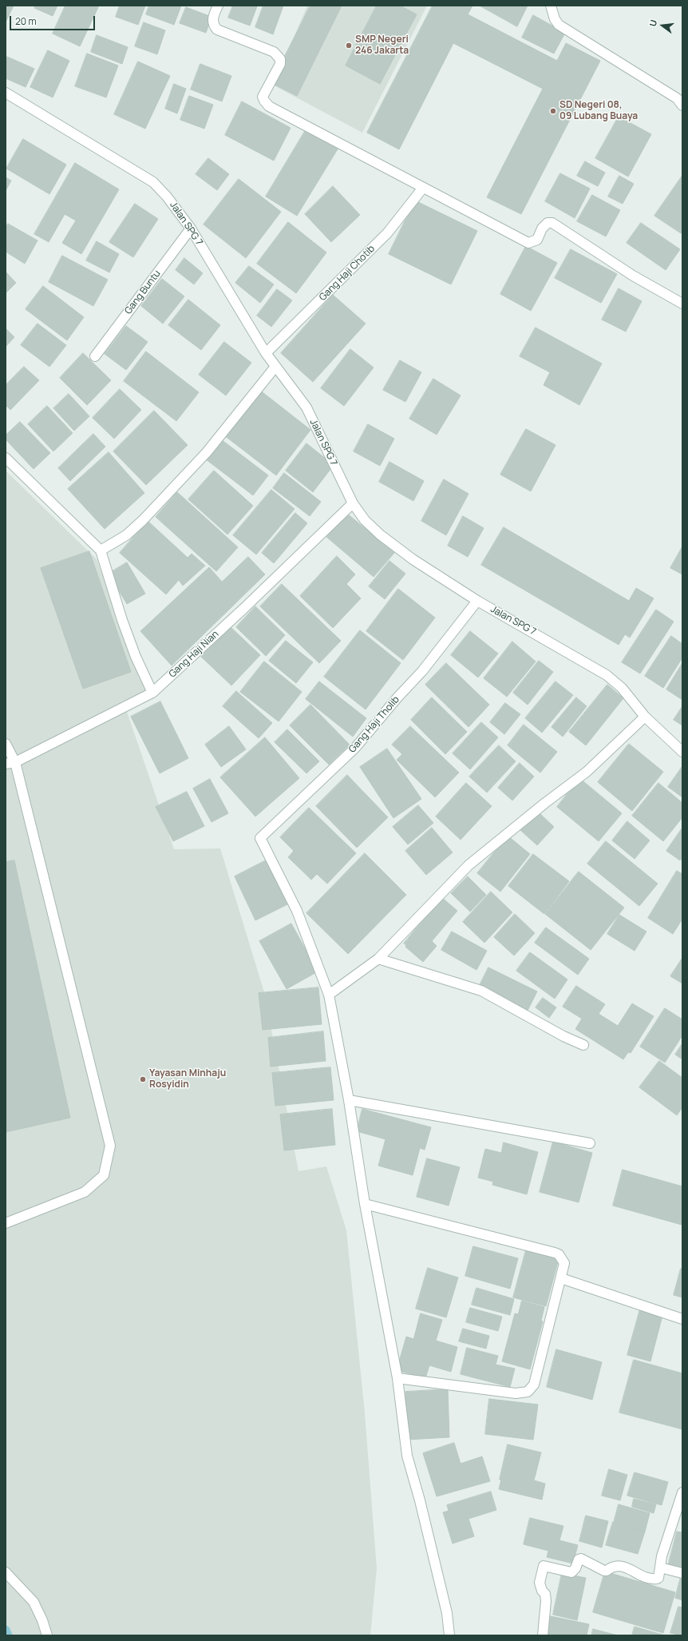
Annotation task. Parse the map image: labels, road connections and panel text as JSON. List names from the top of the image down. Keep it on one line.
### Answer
{"streets":{"street":["Jalan SPG 7","Gang Haji Chotib","Gang Buntu","Gang Haji Nian","Gang Haji Tholib"]},"crossings":[["Jalan SPG 7","Gang Haji Chotib"],["Jalan SPG 7","Gang Buntu"],["Jalan SPG 7","Gang Haji Nian"],["Jalan SPG 7","Gang Haji Tholib"]],"places":["SMP Negeri 246 Jakarta","SD Negeri 08, 09 Lubang Buaya","Yayasan Minhaju Rosyidin"],"scale_bar":"20 m","north":"left"}
